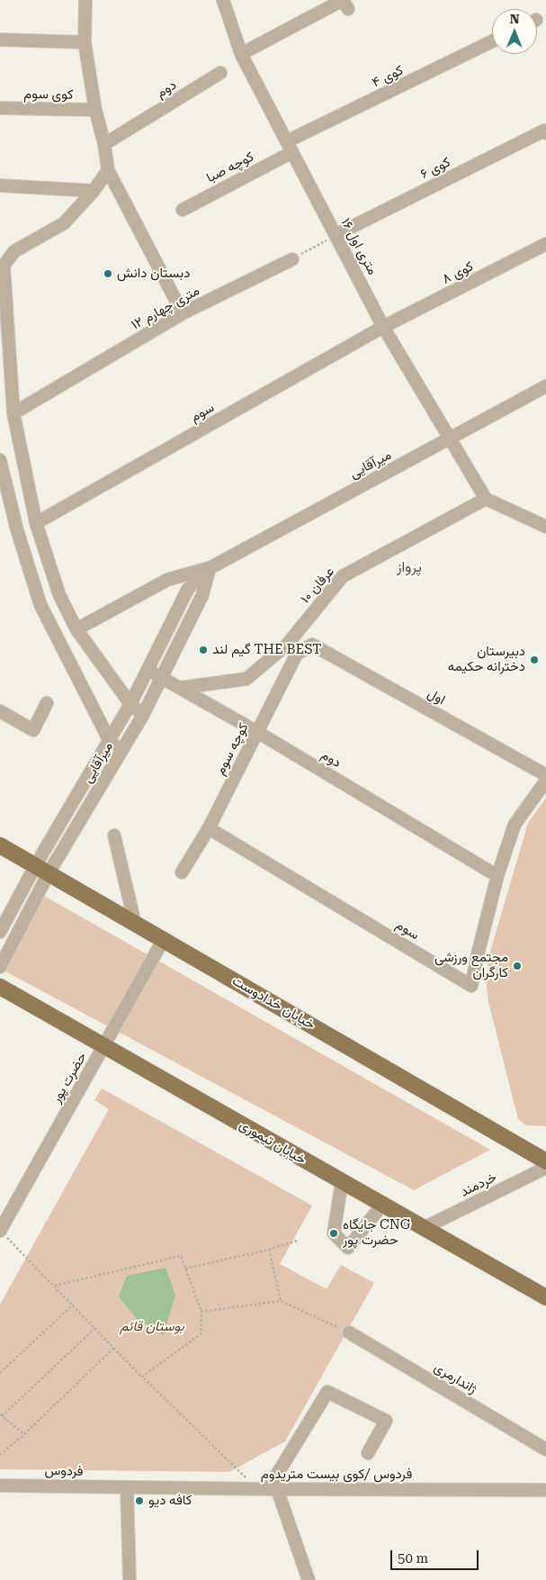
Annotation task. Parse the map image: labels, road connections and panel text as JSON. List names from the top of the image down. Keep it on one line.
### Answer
{"streets":{"main road":["خیابان خدادوست","خیابان تیموری"],"street":["کوی ۴","دوم","کوی سوم","کوچه صبا","کوی ۶","۱۶ متری اول","کوی ۸","۱۲ متری چهارم","سوم","میرآقایی","عرفان ۱۰","اول","کوچه سوم","حضرت پور","خردمند","ژاندارمری","فردوس","فردوس /کوی بیست متریدوم"]},"crossings":[["کوی ۴","کوچه صبا"],["کوی ۴","۱۶ متری اول"],["دوم","سوم"],["دوم","میرآقایی"],["دوم","عرفان ۱۰"],["دوم","کوچه سوم"],["کوچه صبا","۱۶ متری اول"],["کوی ۶","۱۶ متری اول"],["۱۶ متری اول","کوی ۸"],["۱۶ متری اول","سوم"],["۱۶ متری اول","میرآقایی"],["۱۶ متری اول","عرفان ۱۰"],["کوی ۸","سوم"],["سوم","کوچه سوم"],["میرآقایی","خیابان خدادوست"],["اول","کوچه سوم"],["خیابان خدادوست","حضرت پور"],["حضرت پور","خیابان تیموری"],["خیابان تیموری","خردمند"],["فردوس","فردوس /کوی بیست متریدوم"]],"districts":["پرواز"],"parks":["بوستان قائم"],"places":["دبستان دانش","گیم لند THE BEST","دبیرستان دخترانه حکیمه","مجتمع ورزشی کارگران","جایگاه CNG حضرت پور","کافه دیو"],"scale_bar":"50 m","north":"top"}
